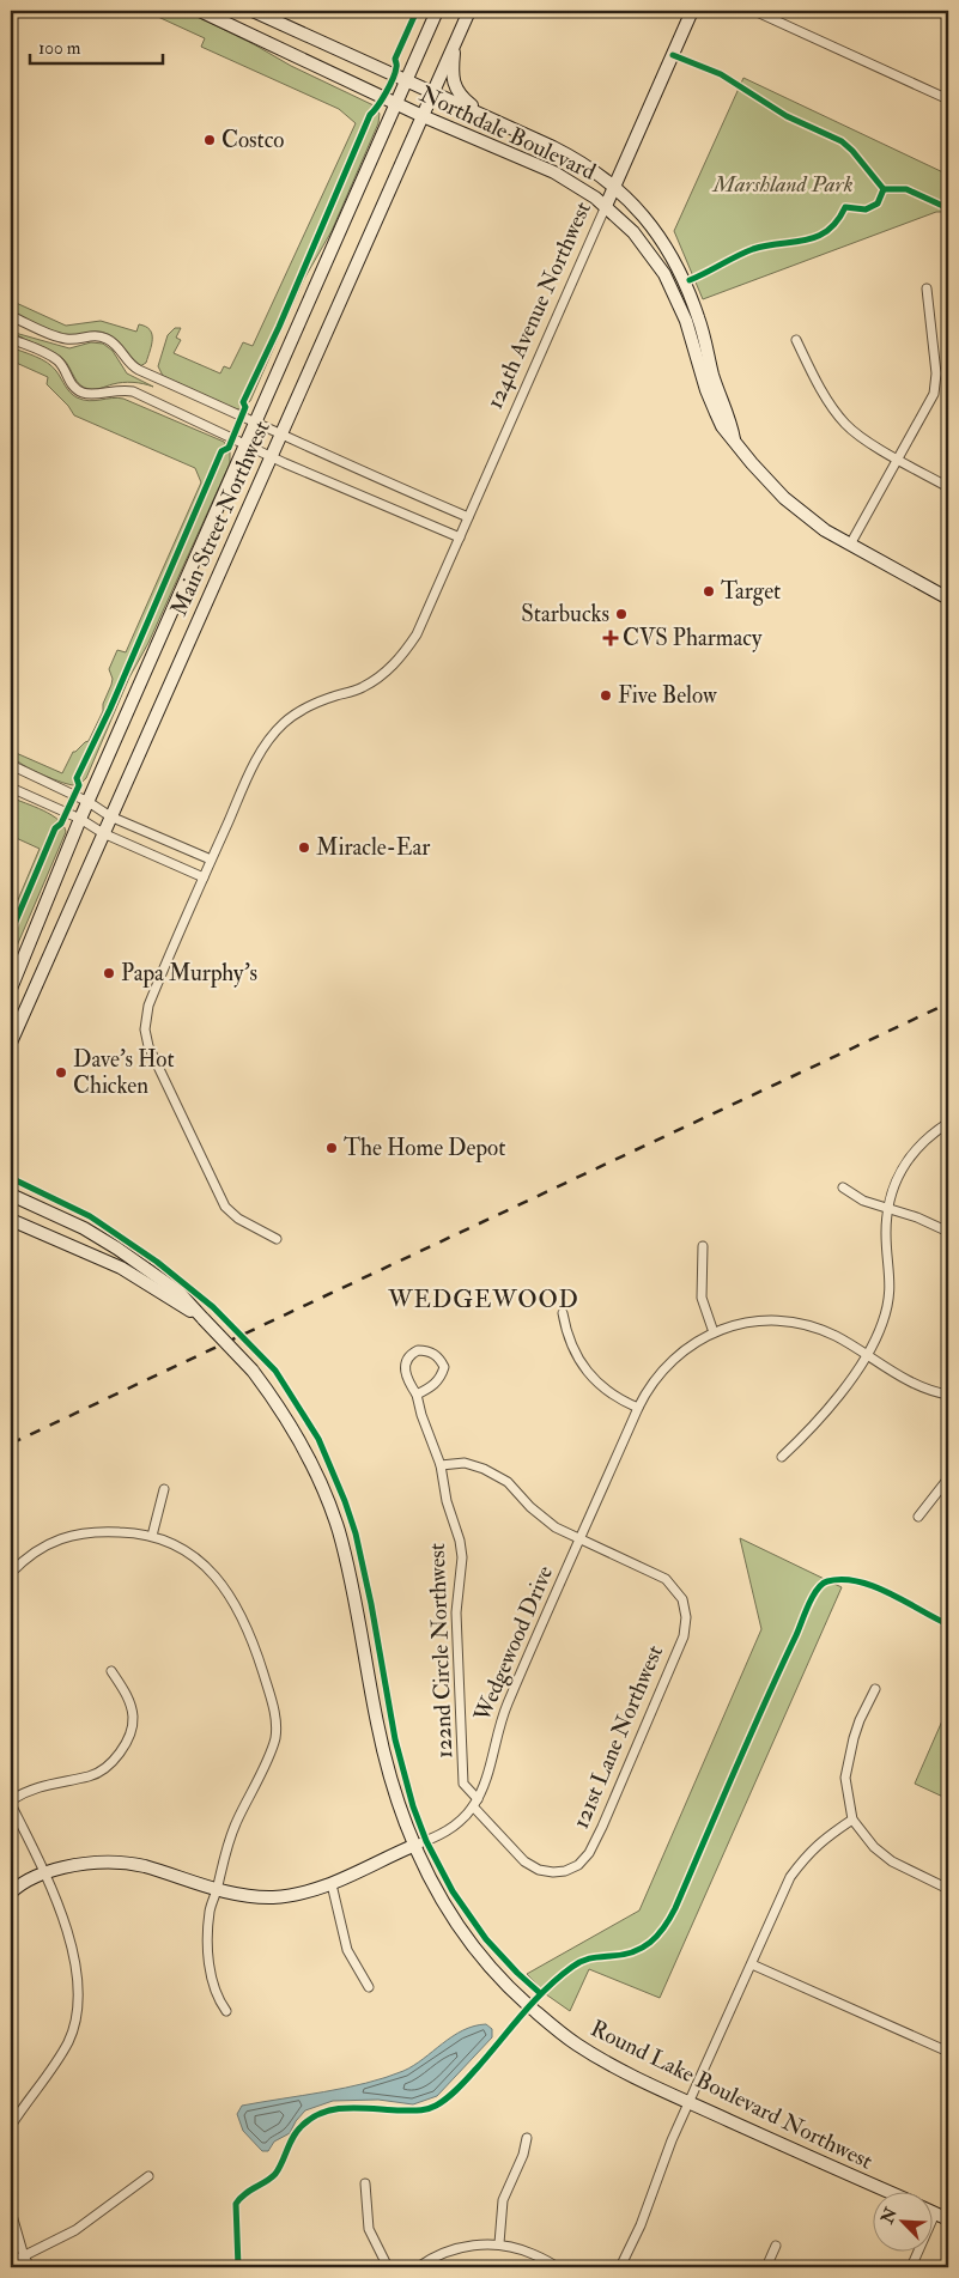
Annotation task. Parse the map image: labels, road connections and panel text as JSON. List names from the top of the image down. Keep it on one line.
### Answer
{"streets":{"main road":["Northdale Boulevard","124th Avenue Northwest","Main Street Northwest","Wedgewood Drive","Round Lake Boulevard Northwest"],"street":["122nd Circle Northwest","121st Lane Northwest"]},"crossings":[["Northdale Boulevard","124th Avenue Northwest"],["Northdale Boulevard","Main Street Northwest"],["Wedgewood Drive","122nd Circle Northwest"],["Wedgewood Drive","121st Lane Northwest"],["Wedgewood Drive","Round Lake Boulevard Northwest"],["122nd Circle Northwest","121st Lane Northwest"]],"districts":["WEDGEWOOD"],"parks":["Marshland Park"],"places":{"other":["Costco","Target","Starbucks","Five Below","Miracle-Ear","Papa Murphy's","Dave's Hot Chicken","The Home Depot"],"health":["CVS Pharmacy"]},"scale_bar":"100 m","north":"top left"}
